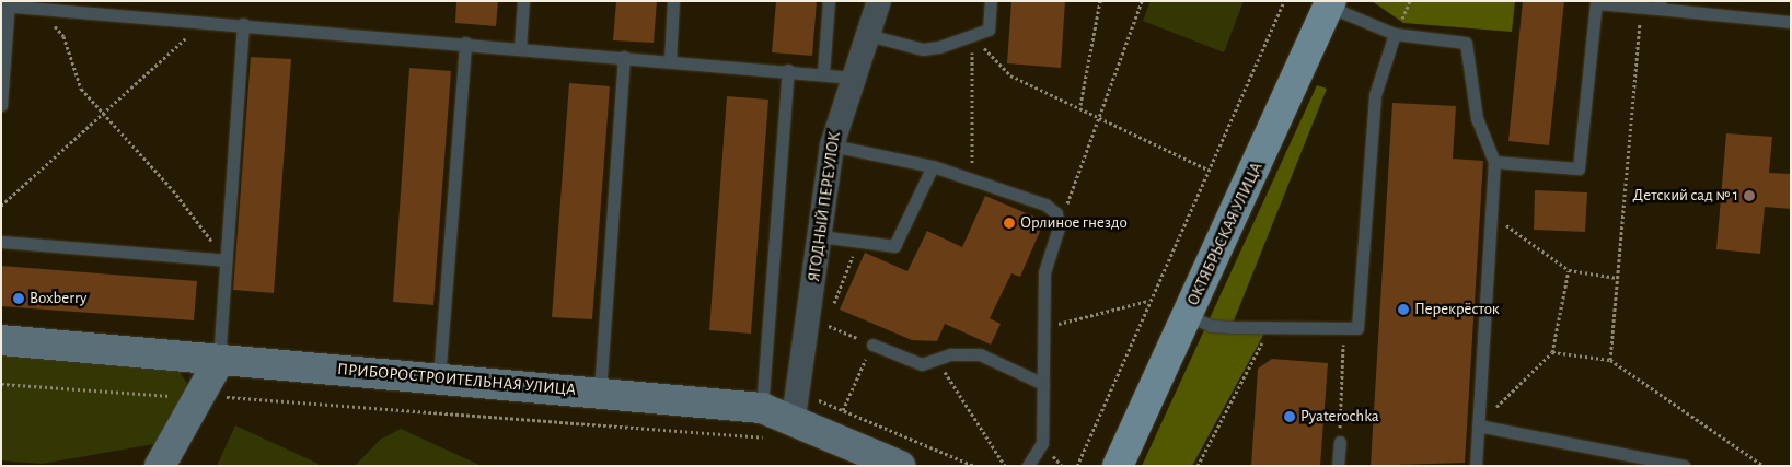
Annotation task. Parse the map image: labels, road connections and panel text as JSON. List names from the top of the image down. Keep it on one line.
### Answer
{"streets":{"main road":["ОКТЯБРЬСКАЯ УЛИЦА","ПРИБОРОСТРОИТЕЛЬНАЯ УЛИЦА"],"street":["ЯГОДНЫЙ ПЕРЕУЛОК"]},"crossings":[["ЯГОДНЫЙ ПЕРЕУЛОК","ПРИБОРОСТРОИТЕЛЬНАЯ УЛИЦА"]],"places":["Детский сад № 1","Орлиное гнездо","Boxberry","Перекрёсток","Pyaterochka"]}
